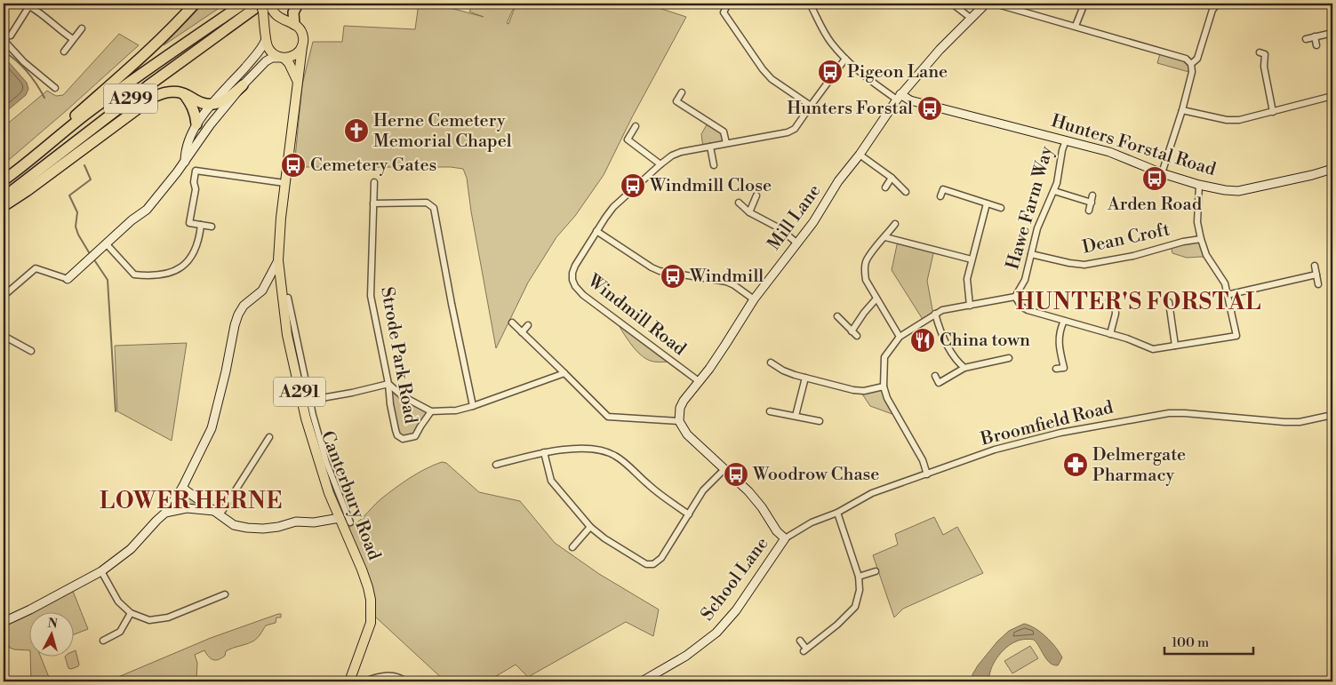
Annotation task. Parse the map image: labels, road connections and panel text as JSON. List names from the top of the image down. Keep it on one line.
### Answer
{"streets":{"highway":["A299"],"main road":["A291","Canterbury Road"],"street":["Hunters Forstal Road","Hawe Farm Way","Mill Lane","Dean Croft","Windmill Road","Strode Park Road","Broomfield Road","School Lane"]},"crossings":[["Hunters Forstal Road","Hawe Farm Way"],["Hunters Forstal Road","Mill Lane"],["Hawe Farm Way","Dean Croft"],["Hawe Farm Way","Broomfield Road"],["Mill Lane","Windmill Road"],["Broomfield Road","School Lane"]],"districts":["HUNTER'S FORSTAL","LOWER HERNE"],"places":{"bus stop":["Pigeon Lane","Hunters Forstal","Cemetery Gates","Arden Road","Windmill Close","Windmill","Woodrow Chase"],"church":["Herne Cemetery Memorial Chapel"],"restaurant":["China town"],"pharmacy":["Delmergate Pharmacy"]},"scale_bar":"100 m","north":"top"}
